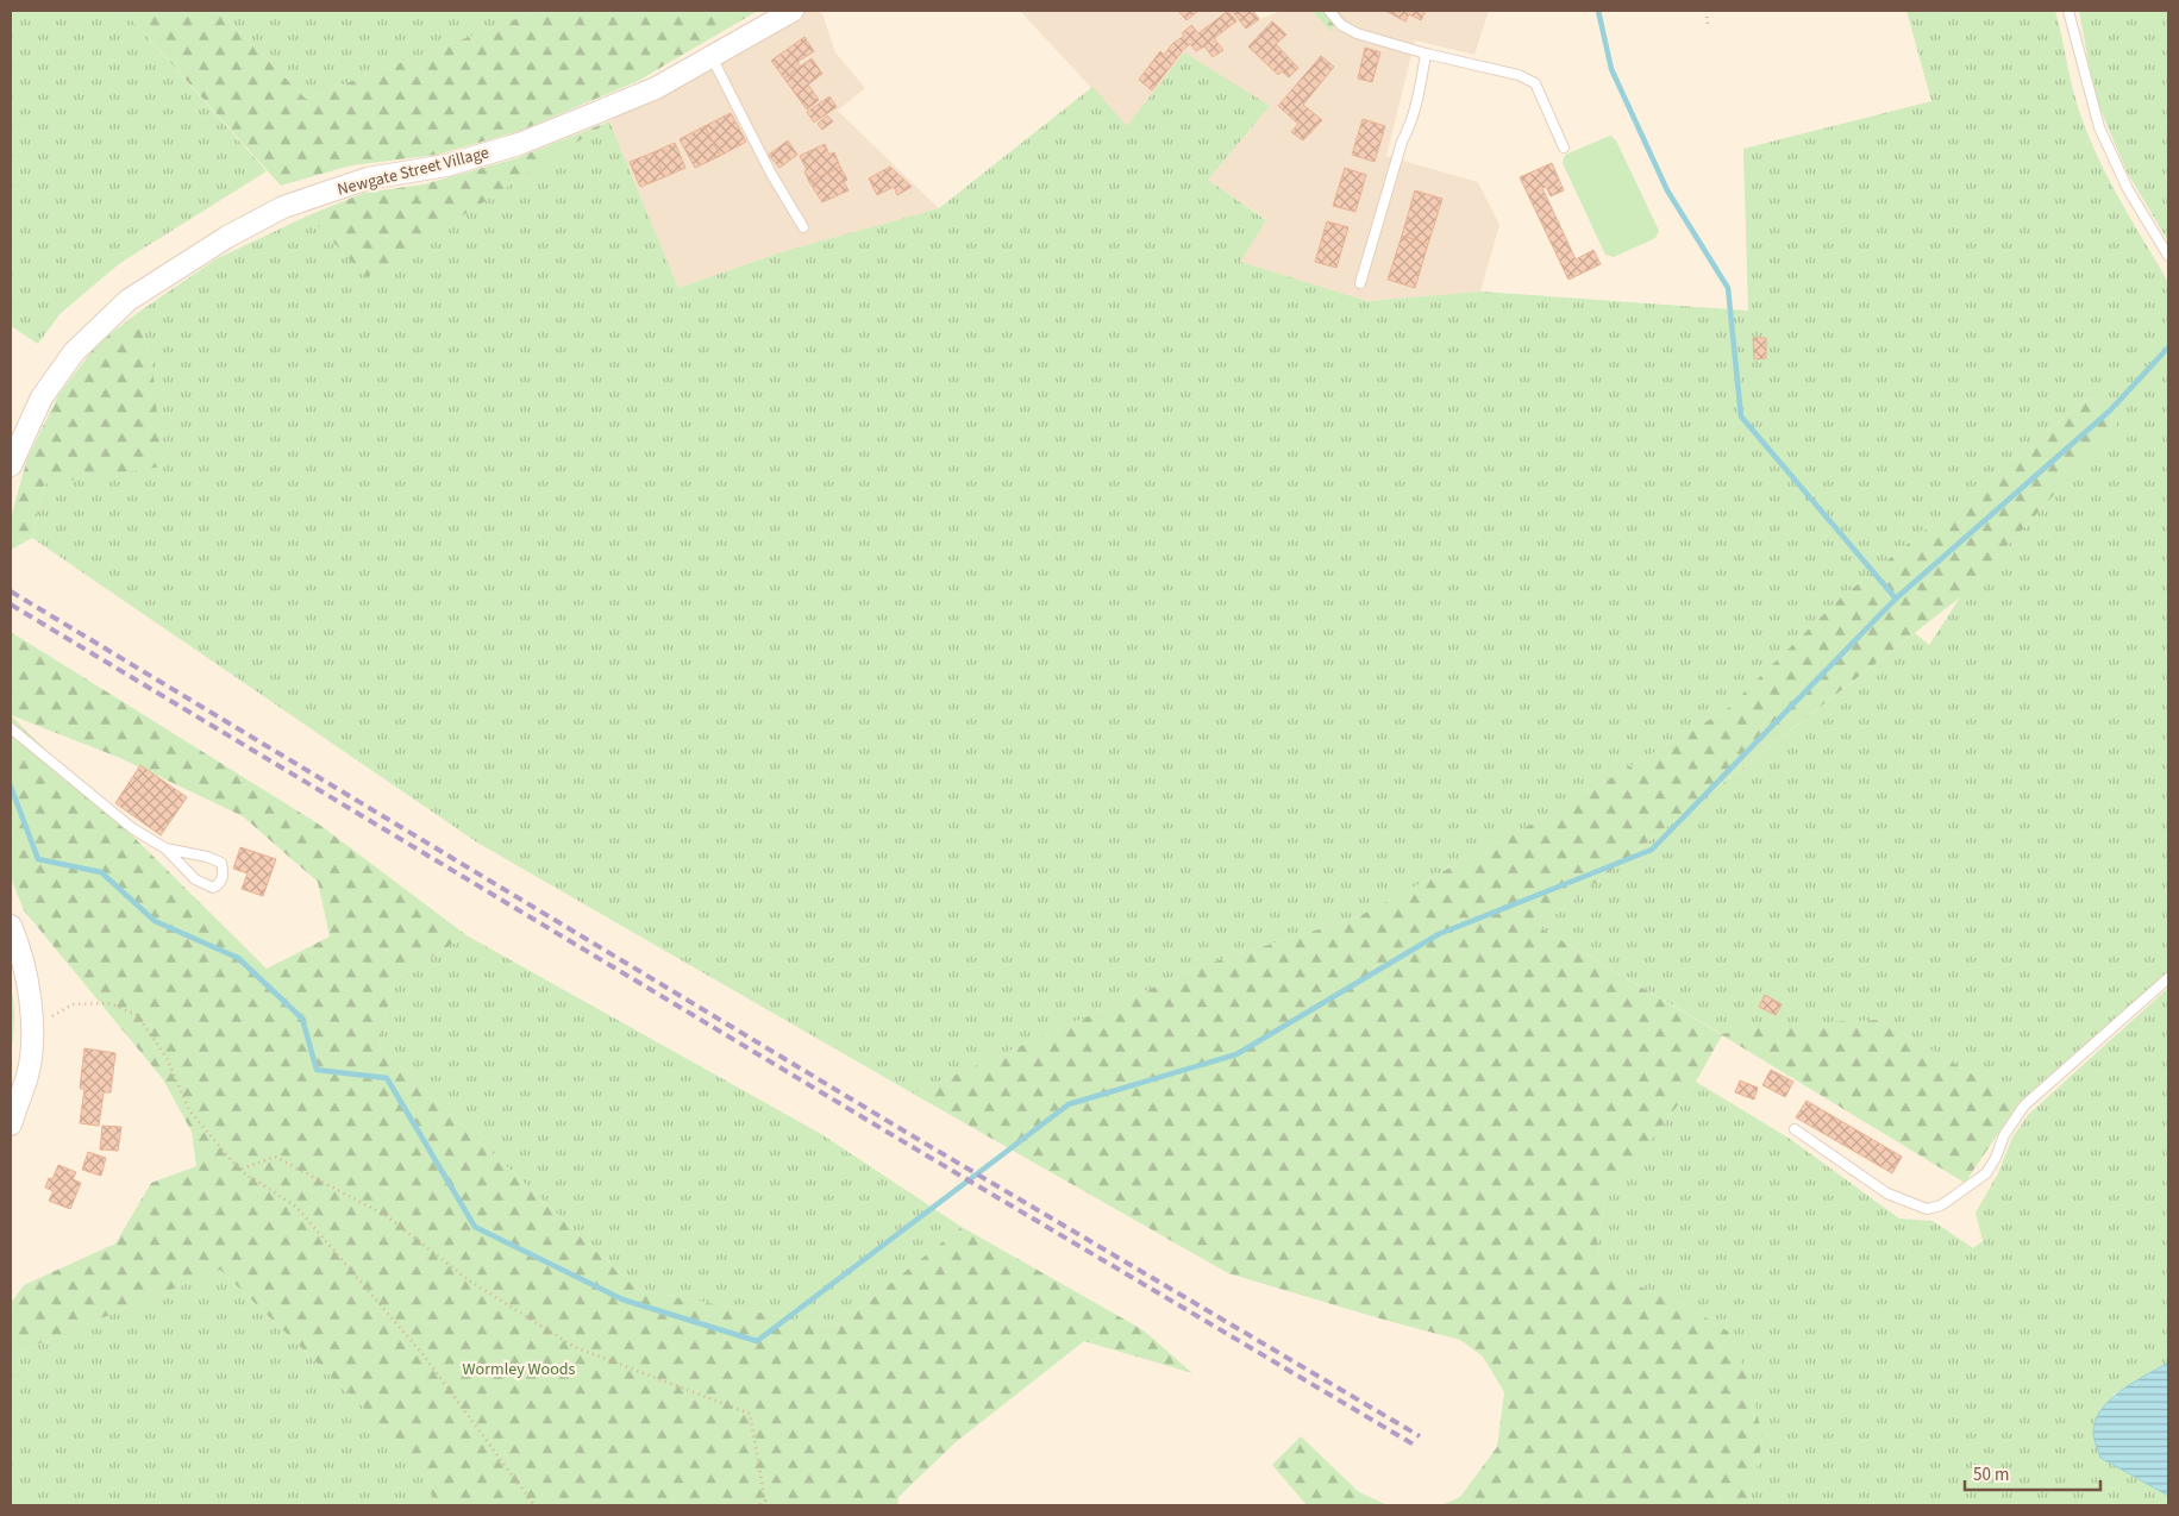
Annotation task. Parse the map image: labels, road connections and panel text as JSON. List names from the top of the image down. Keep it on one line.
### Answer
{"streets":{"street":["Newgate Street Village"]},"parks":["Wormley Woods"],"scale_bar":"50 m"}
